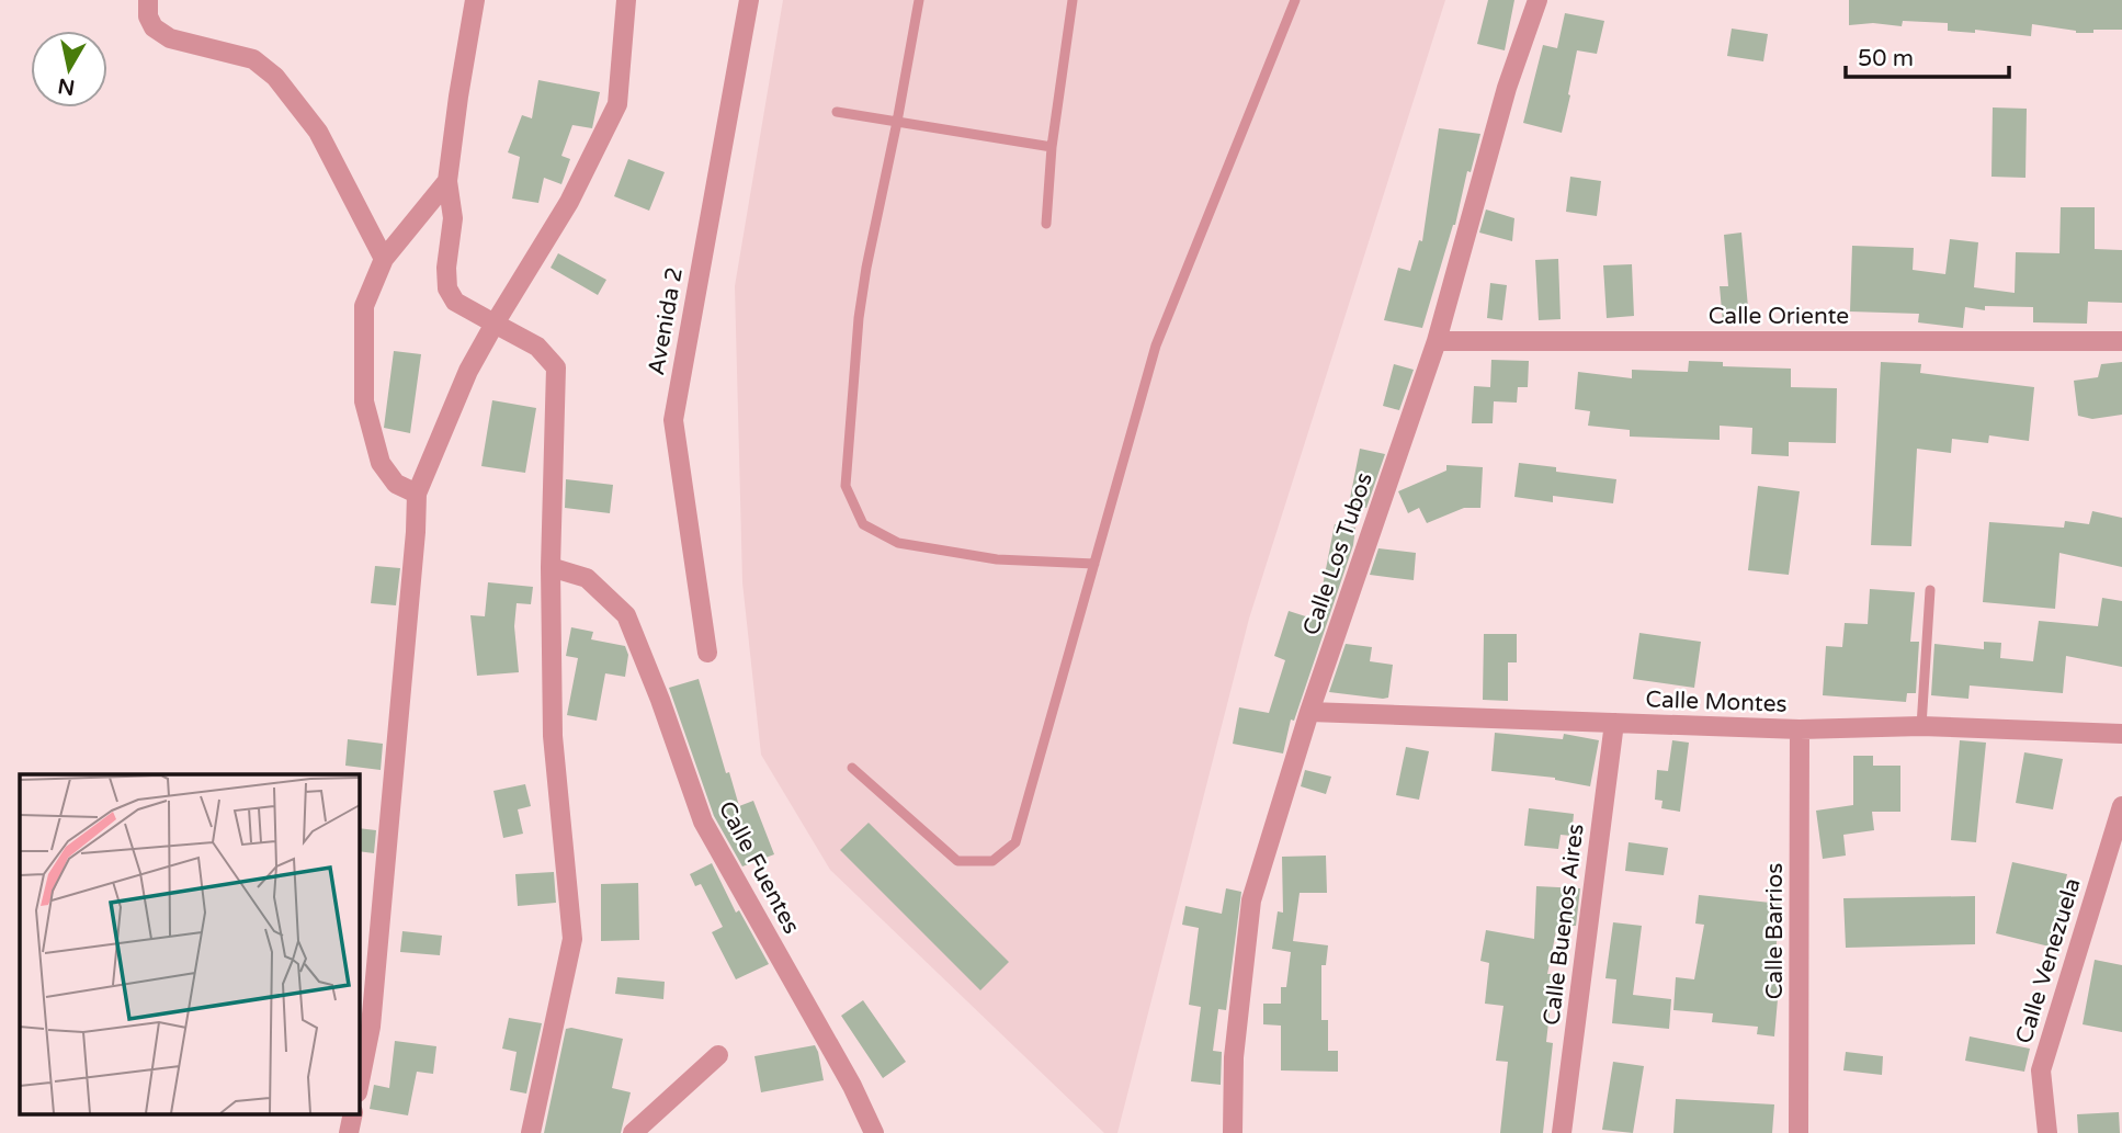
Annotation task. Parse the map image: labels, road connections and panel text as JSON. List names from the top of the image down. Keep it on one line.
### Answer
{"streets":{"street":["Calle Oriente","Avenida 2","Calle Los Tubos","Calle Montes","Calle Fuentes","Calle Buenos Aires","Calle Barrios","Calle Venezuela"]},"crossings":[["Calle Oriente","Calle Los Tubos"],["Calle Los Tubos","Calle Montes"],["Calle Montes","Calle Buenos Aires"],["Calle Montes","Calle Barrios"]],"scale_bar":"50 m","north":"bottom"}
